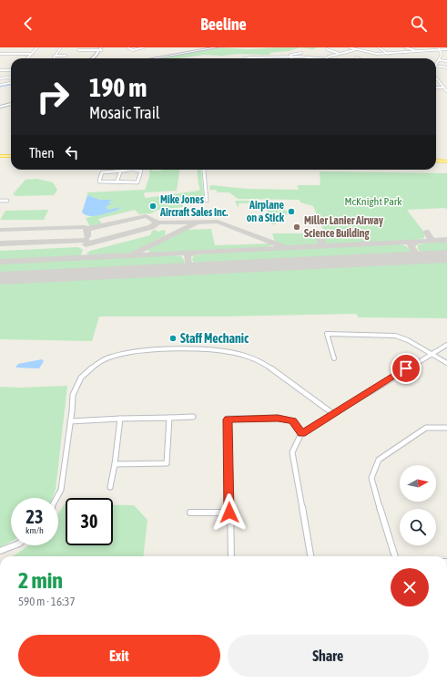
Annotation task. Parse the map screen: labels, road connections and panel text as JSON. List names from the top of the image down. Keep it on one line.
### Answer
{"parks":["McKnight Park"],"places":["Mike Jones Aircraft Sales Inc.","Airplane on a Stick","Miller Lanier Airway Science Building","Staff Mechanic"],"north":"right","page":{"header":"Beeline","turn":["190 m","Mosaic Trail"],"then":"Then","speed":"23 km/h","limit":"30","heading":["2 min","590 m · 16:37"],"buttons":["Exit","Share"]}}
